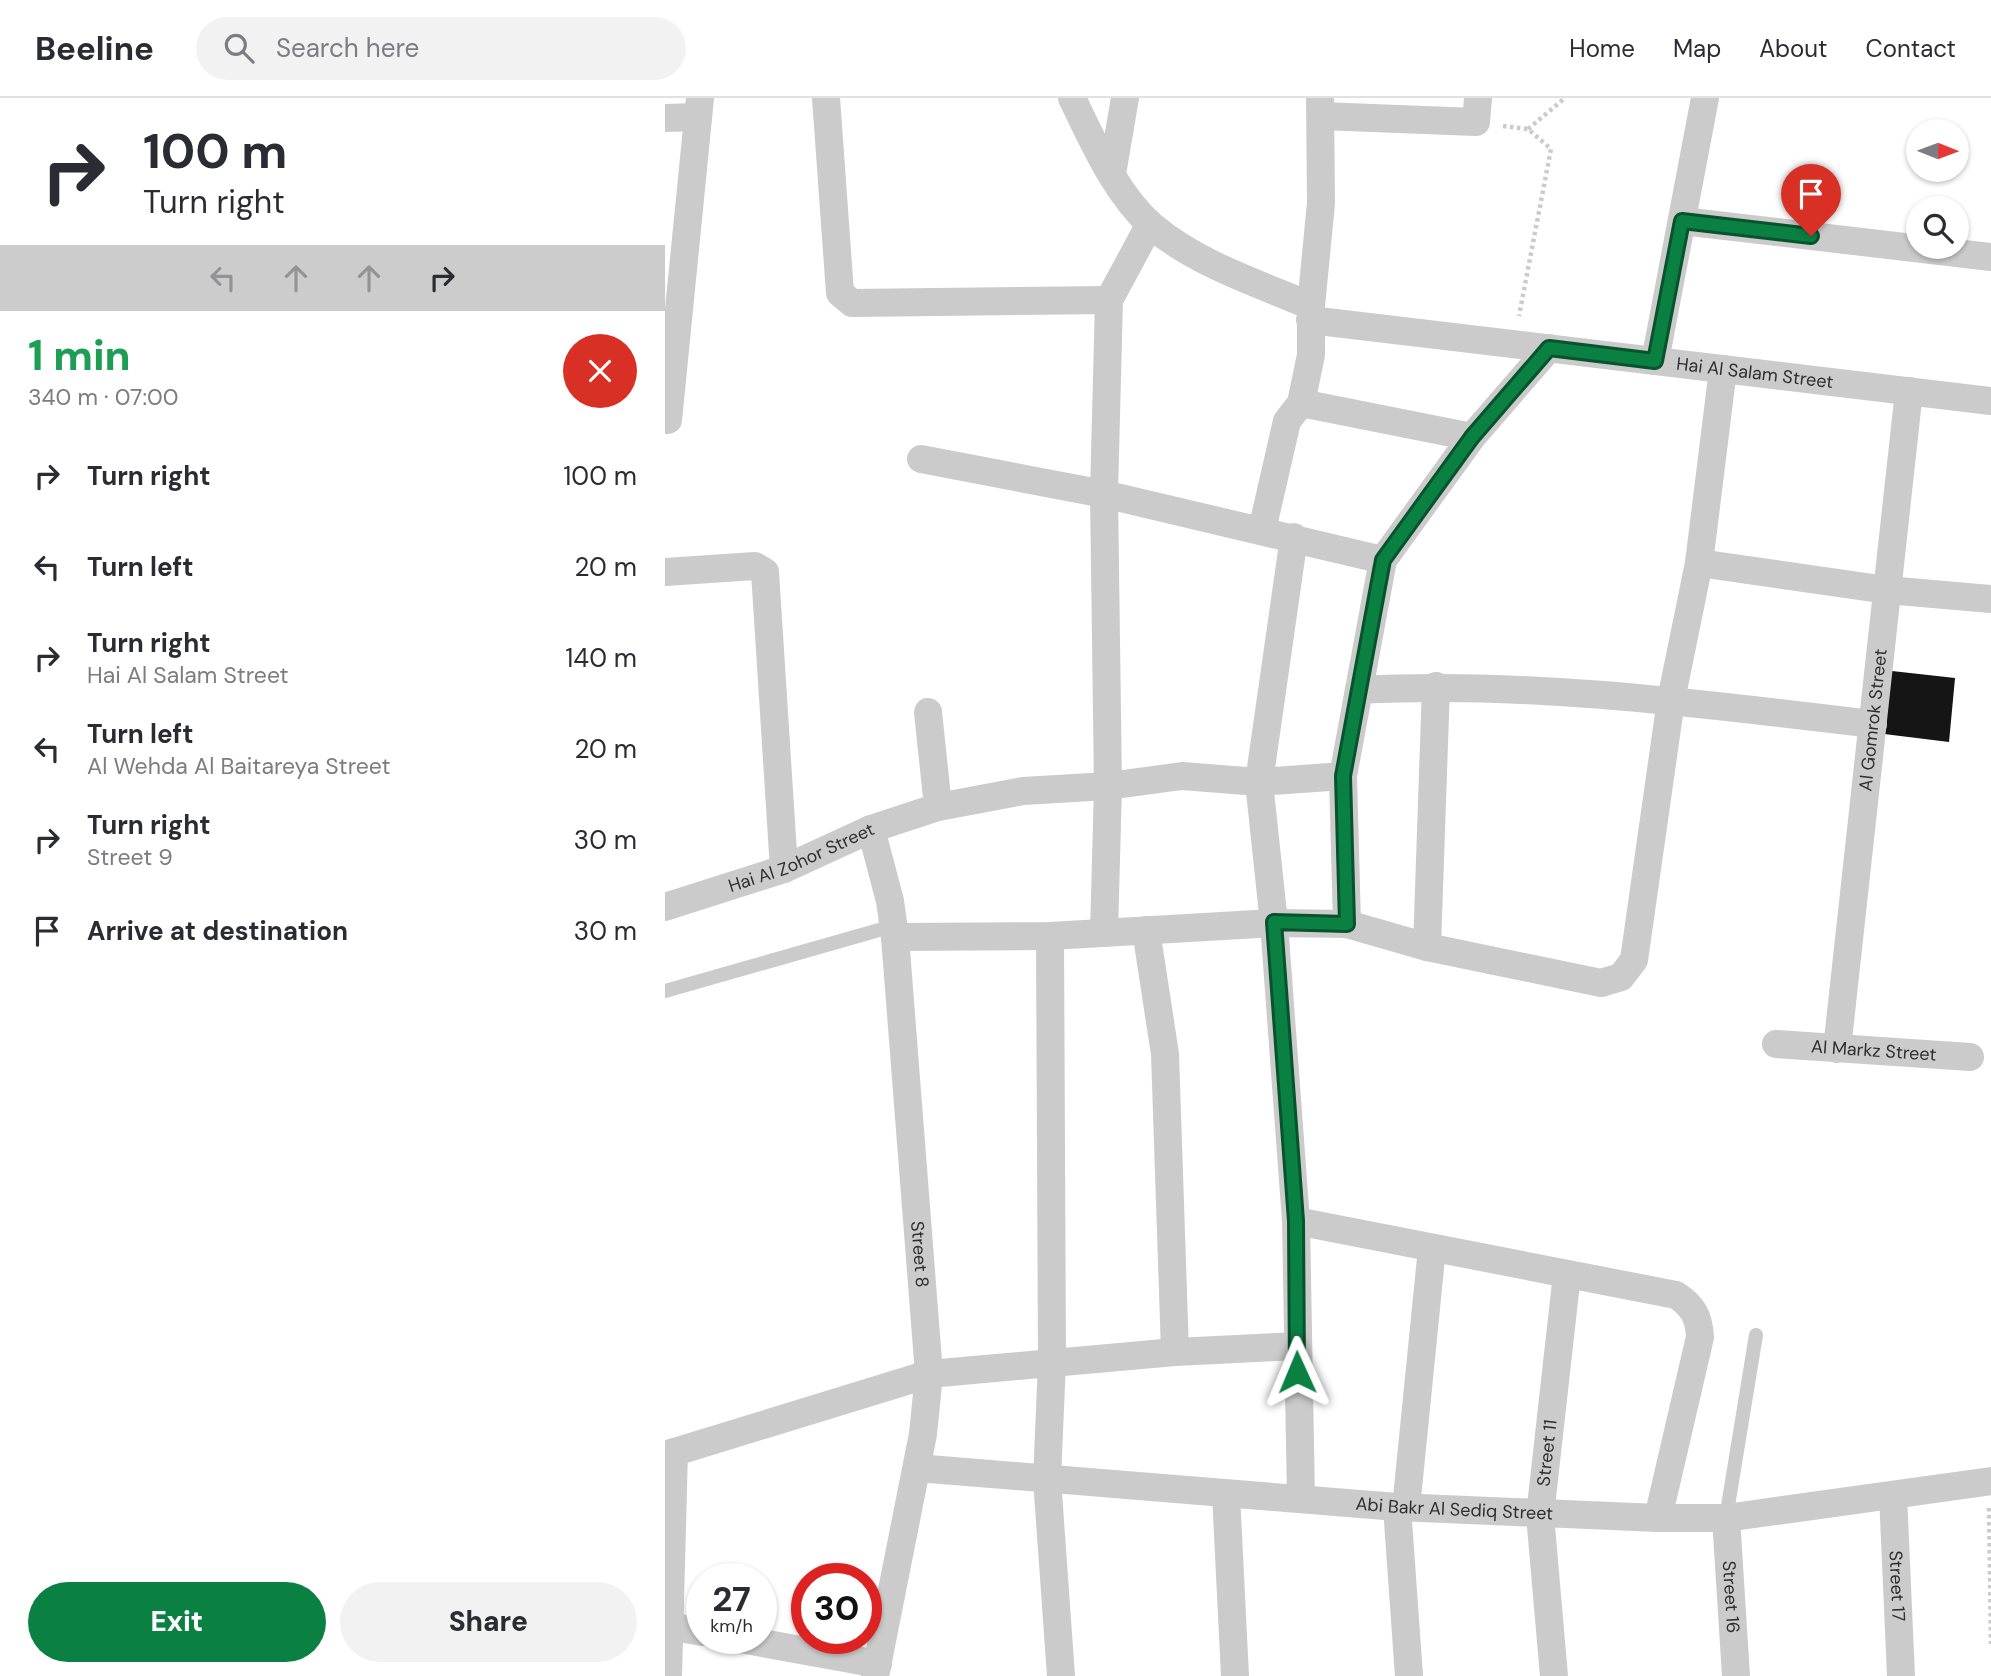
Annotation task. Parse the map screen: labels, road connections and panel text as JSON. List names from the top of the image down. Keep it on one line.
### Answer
{"streets":{"street":["Hai Al Salam Street","Al Gomrok Street","Hai Al Zohor Street","Al Markz Street","Street 8","Street 11","Abi Bakr Al Sediq Street","Street 17","Street 16"]},"crossings":[["Hai Al Salam Street","Al Gomrok Street"],["Al Gomrok Street","Al Markz Street"],["Hai Al Zohor Street","Street 8"],["Street 8","Abi Bakr Al Sediq Street"],["Street 11","Abi Bakr Al Sediq Street"],["Abi Bakr Al Sediq Street","Street 17"],["Abi Bakr Al Sediq Street","Street 16"]],"north":"right","page":{"header":"Beeline","search":"Search here","nav":["Home","Map","About","Contact"],"turn":["100 m","Turn right"],"heading":["1 min","340 m · 07:00"],"list":[{"name":"Turn right","value":"100 m"},{"name":"Turn left","value":"20 m"},{"name":"Turn right","note":"Hai Al Salam Street","value":"140 m"},{"name":"Turn left","note":"Al Wehda Al Baitareya Street","value":"20 m"},{"name":"Turn right","note":"Street 9","value":"30 m"},{"name":"Arrive at destination","value":"30 m"}],"speed":"27 km/h","limit":"30","buttons":["Exit","Share"]}}
